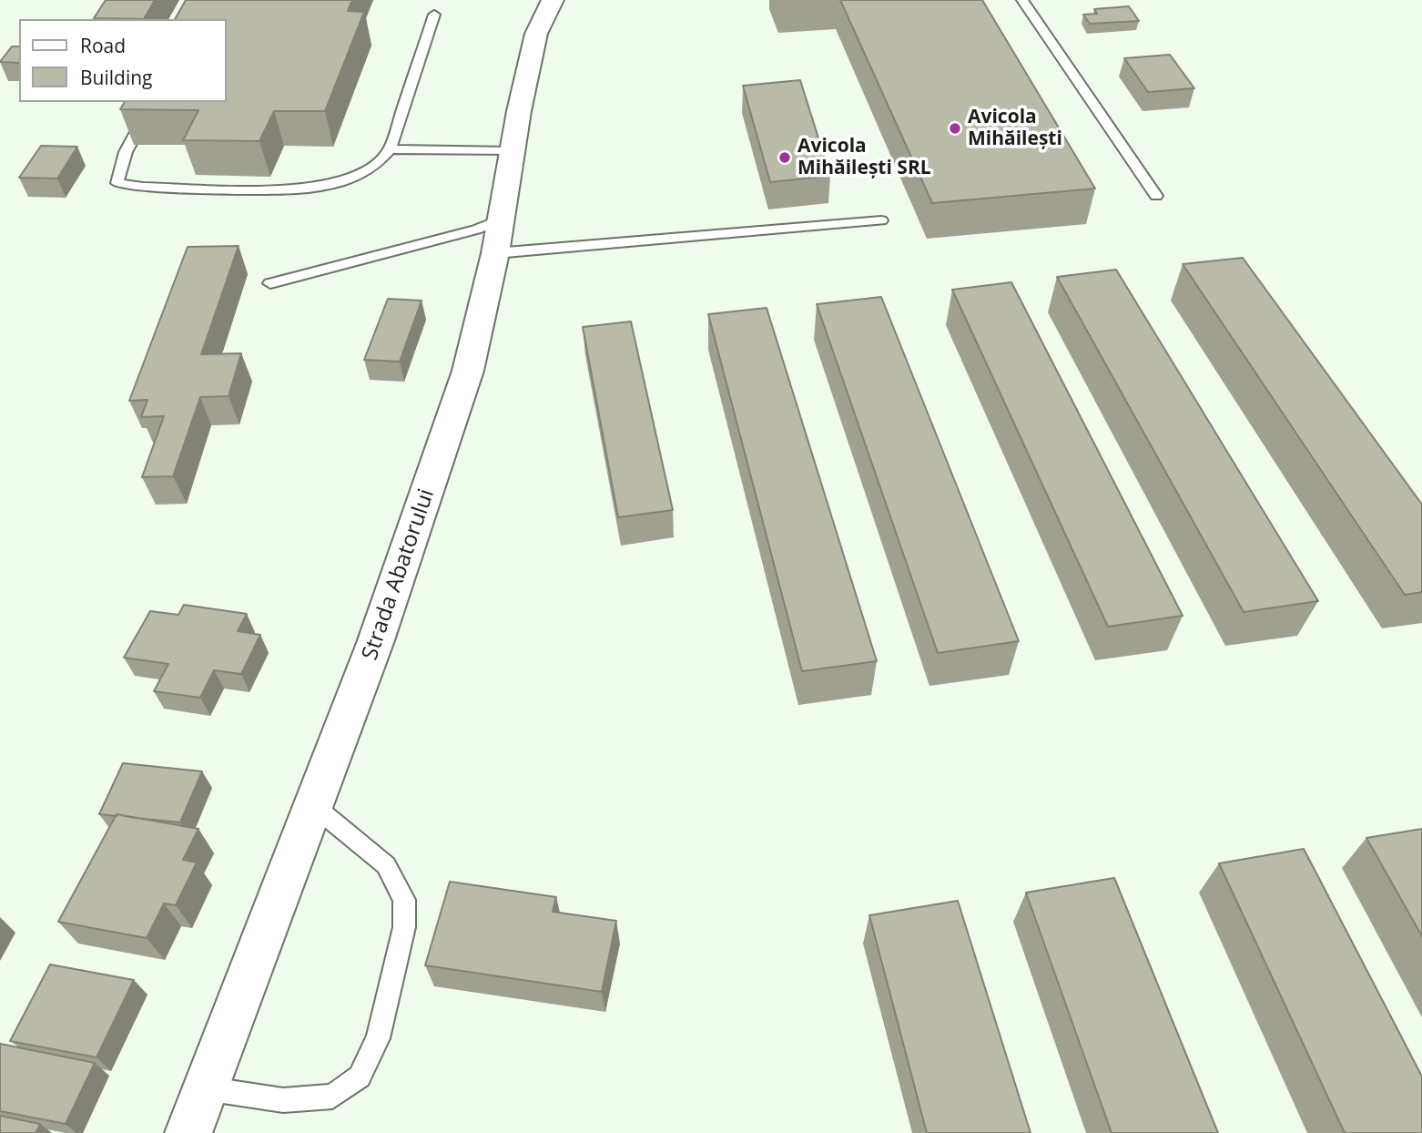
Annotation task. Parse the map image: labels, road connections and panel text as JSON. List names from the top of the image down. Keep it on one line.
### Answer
{"streets":{"street":["Strada Abatorului"]},"places":["Avicola Mihăilești","Avicola Mihăilești SRL"],"legend":["Road","Building"]}
